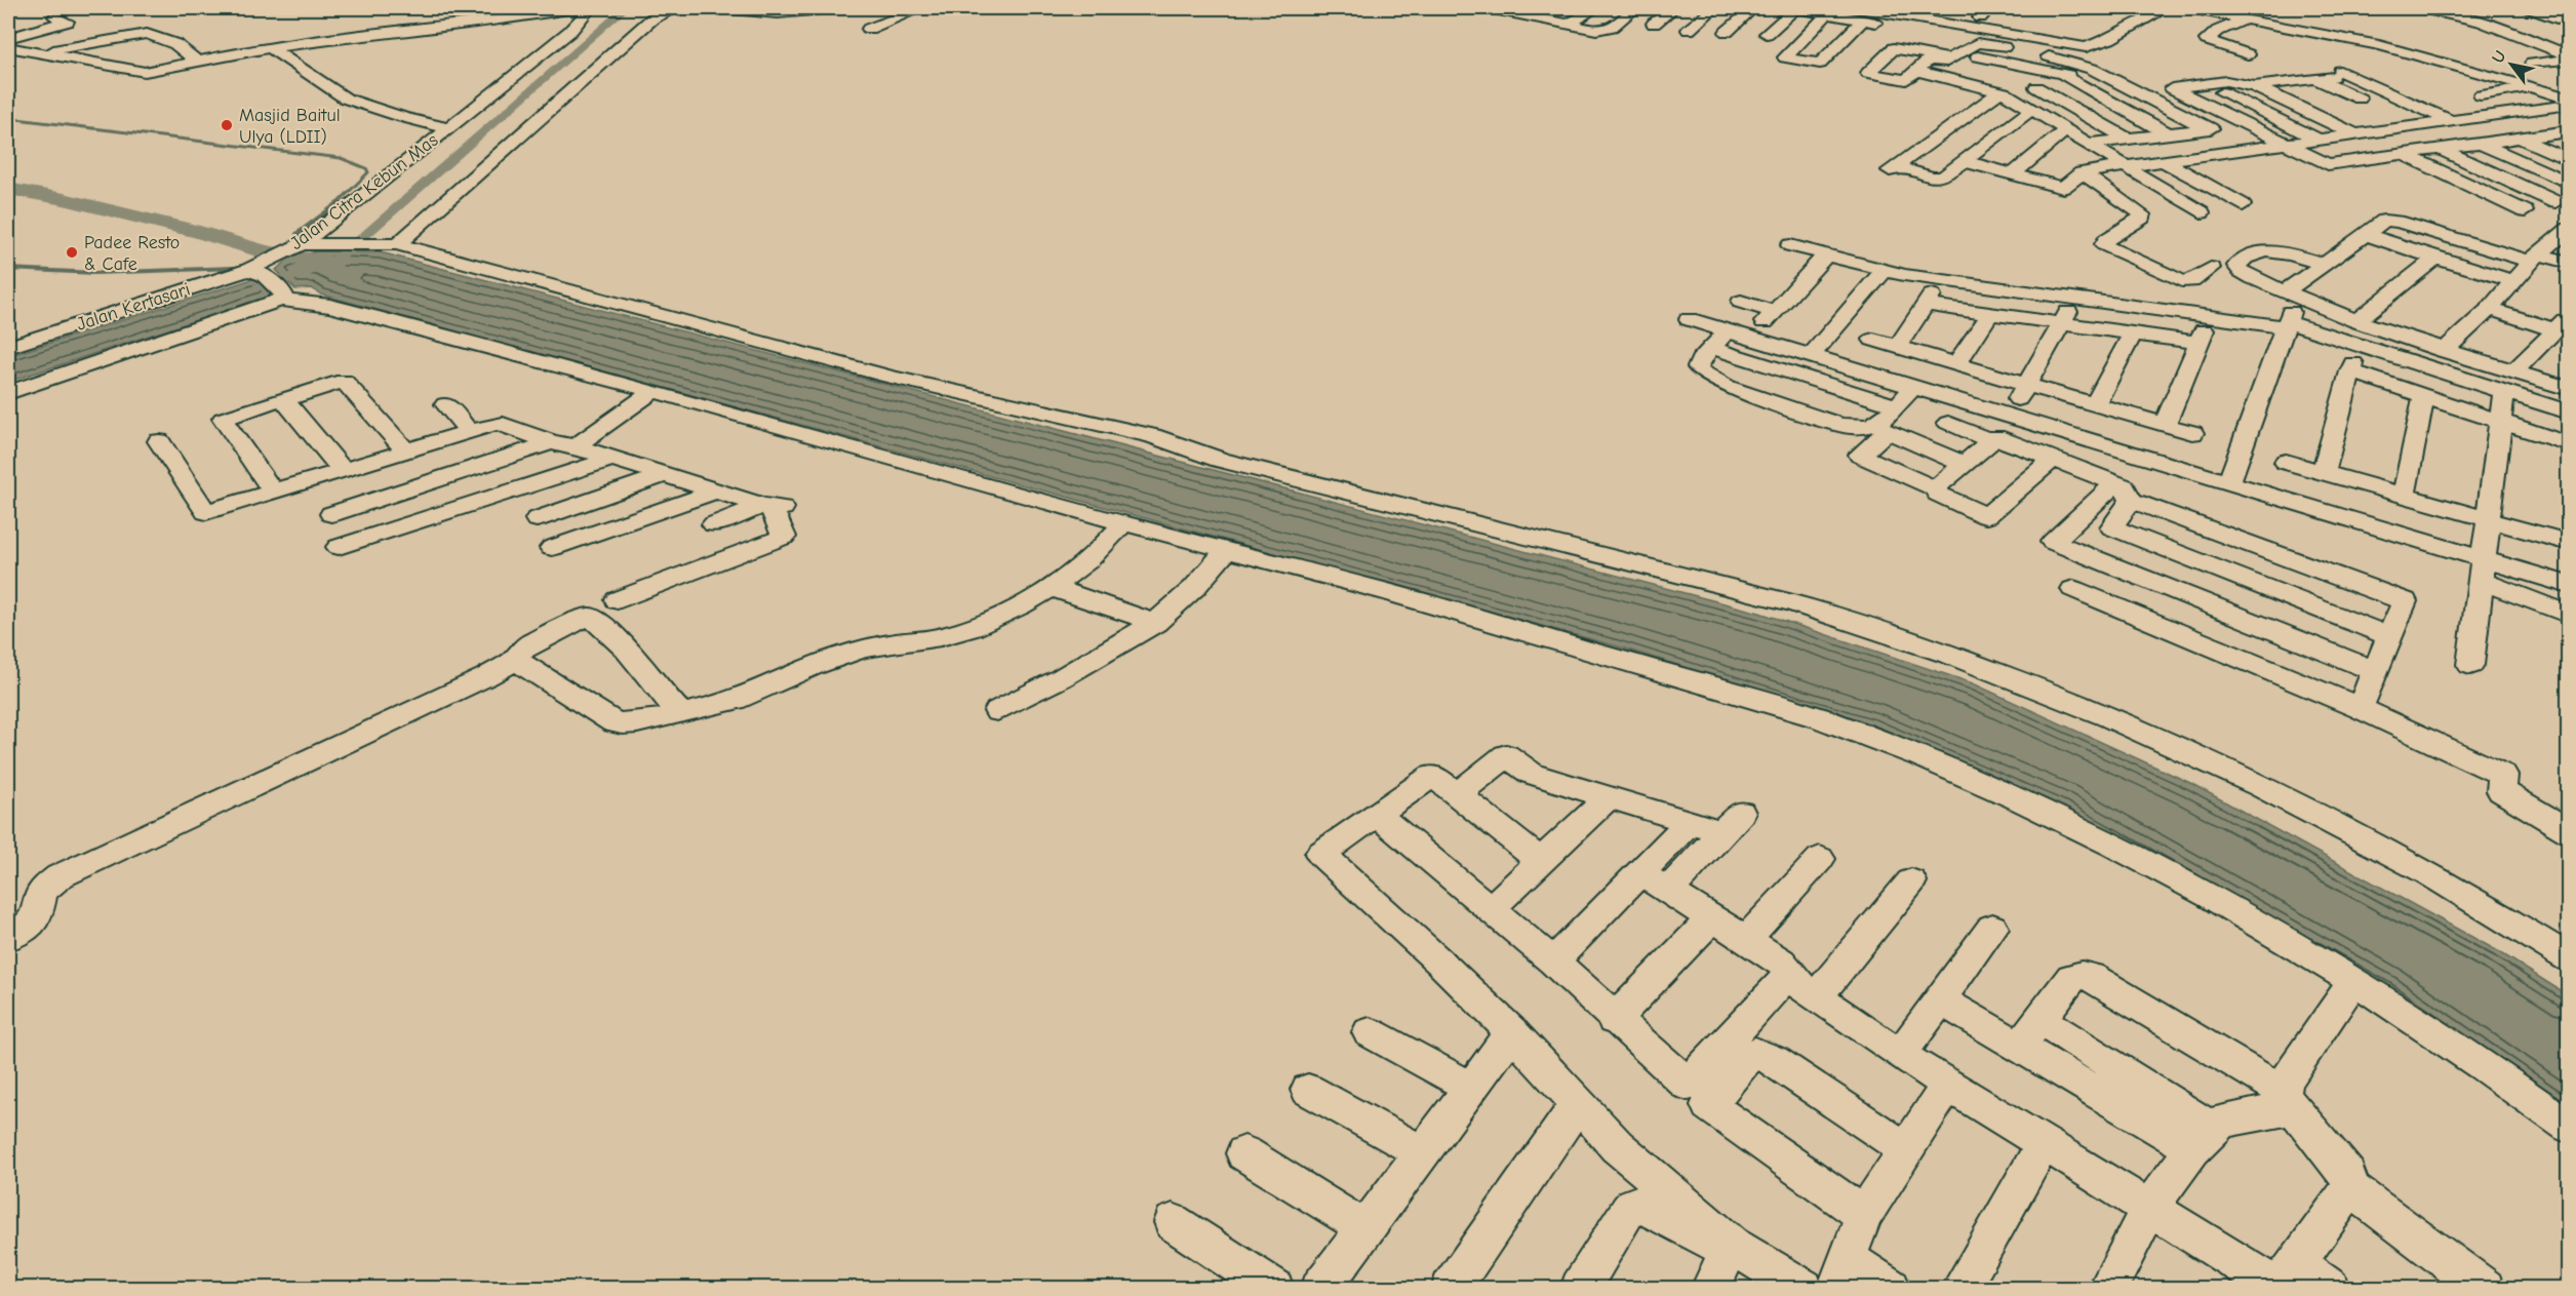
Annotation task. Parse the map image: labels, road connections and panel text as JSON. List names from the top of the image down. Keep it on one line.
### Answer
{"streets":{"street":["Jalan Citra Kebun Mas","Jalan Kertasari"]},"crossings":[["Jalan Citra Kebun Mas","Jalan Kertasari"]],"places":["Masjid Baitul Ulya (LDII)","Padee Resto & Cafe"],"north":"top left"}
